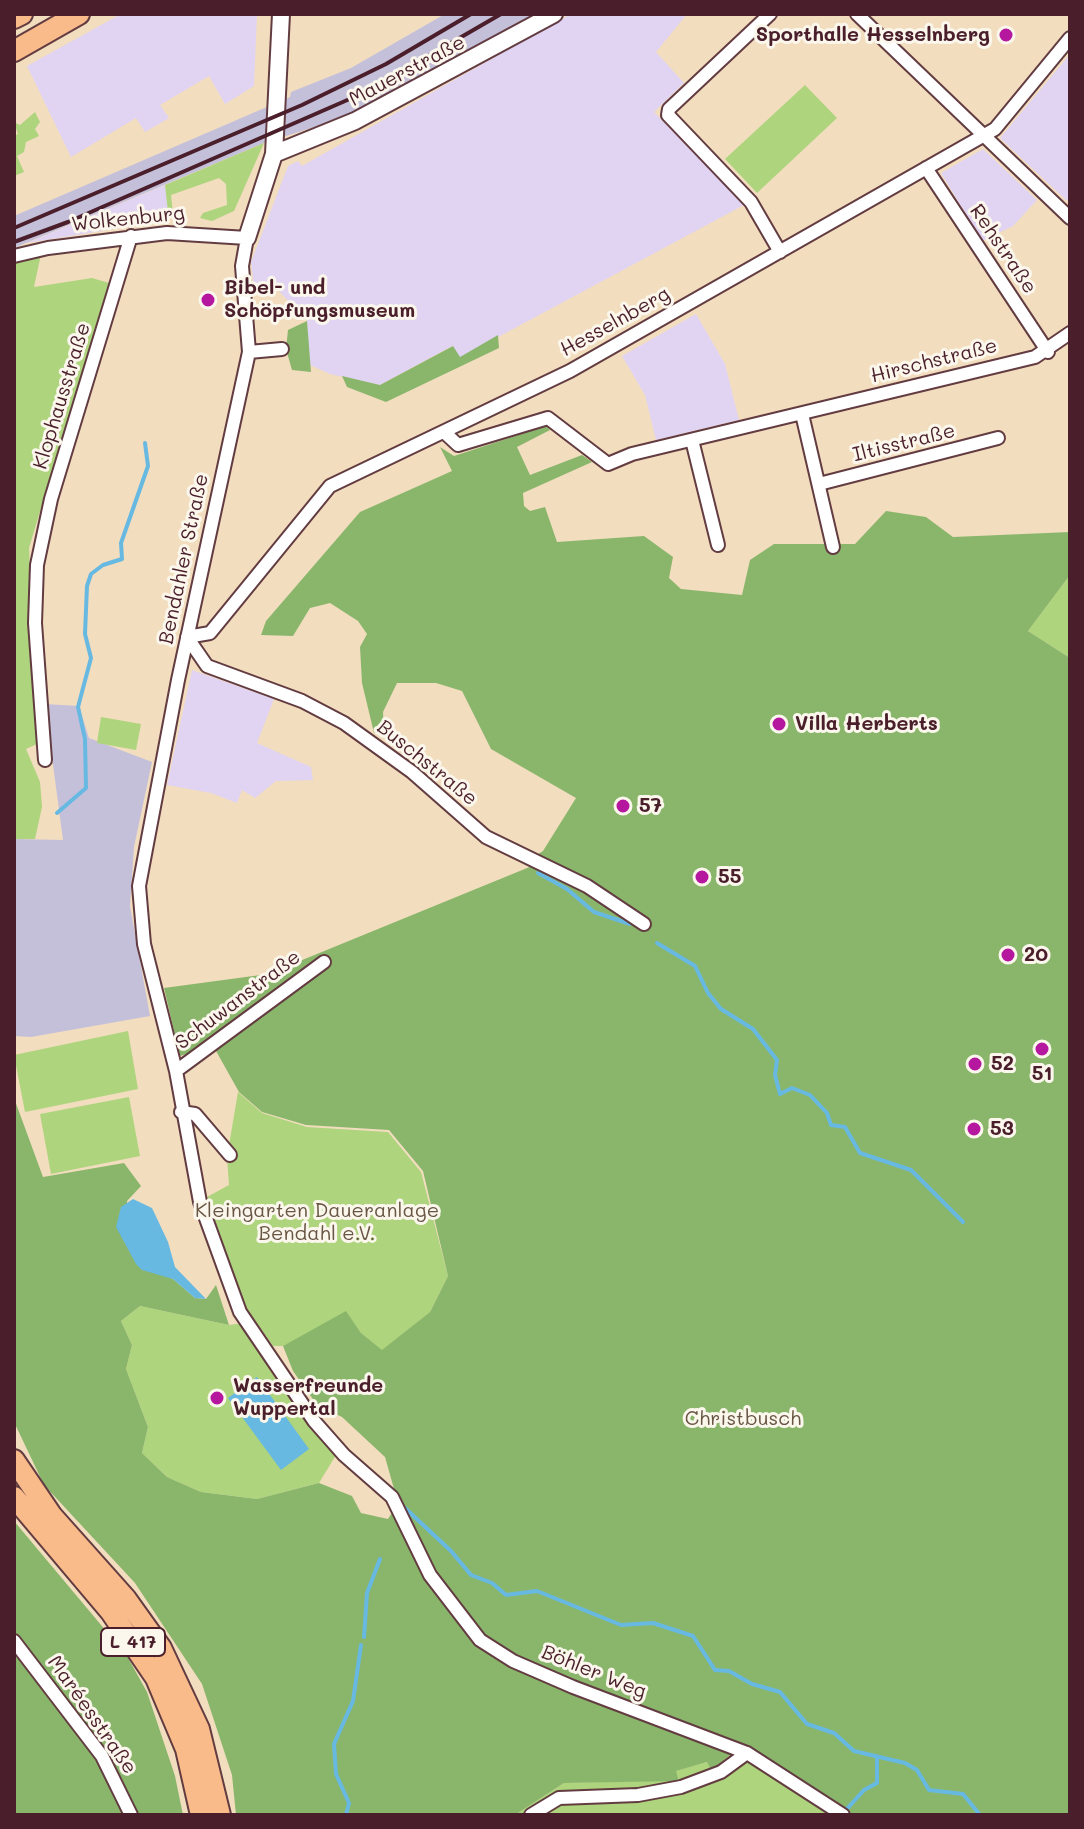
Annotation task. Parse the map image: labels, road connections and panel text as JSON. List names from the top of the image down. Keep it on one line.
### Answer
{"streets":{"main road":["L 417"],"street":["Mauerstraße","Wolkenburg","Rehstraße","Hesselnberg","Hirschstraße","Klophausstraße","Iltisstraße","Bendahler Straße","Buschstraße","Schuwanstraße","Böhler Weg","Maréesstraße"]},"crossings":[["Mauerstraße","Bendahler Straße"],["Wolkenburg","Klophausstraße"],["Wolkenburg","Bendahler Straße"],["Rehstraße","Hesselnberg"],["Rehstraße","Hirschstraße"],["Hesselnberg","Hirschstraße"],["Hesselnberg","Bendahler Straße"],["Hesselnberg","Buschstraße"],["Bendahler Straße","Buschstraße"],["Bendahler Straße","Schuwanstraße"],["Bendahler Straße","Böhler Weg"]],"parks":["Kleingarten Daueranlage Bendahl e.V.","Christbusch"],"places":["Sporthalle Hesselnberg","Bibel- und Schöpfungsmuseum","Villa Herberts","57","55","20","51","52","53","Wasserfreunde Wuppertal"]}
